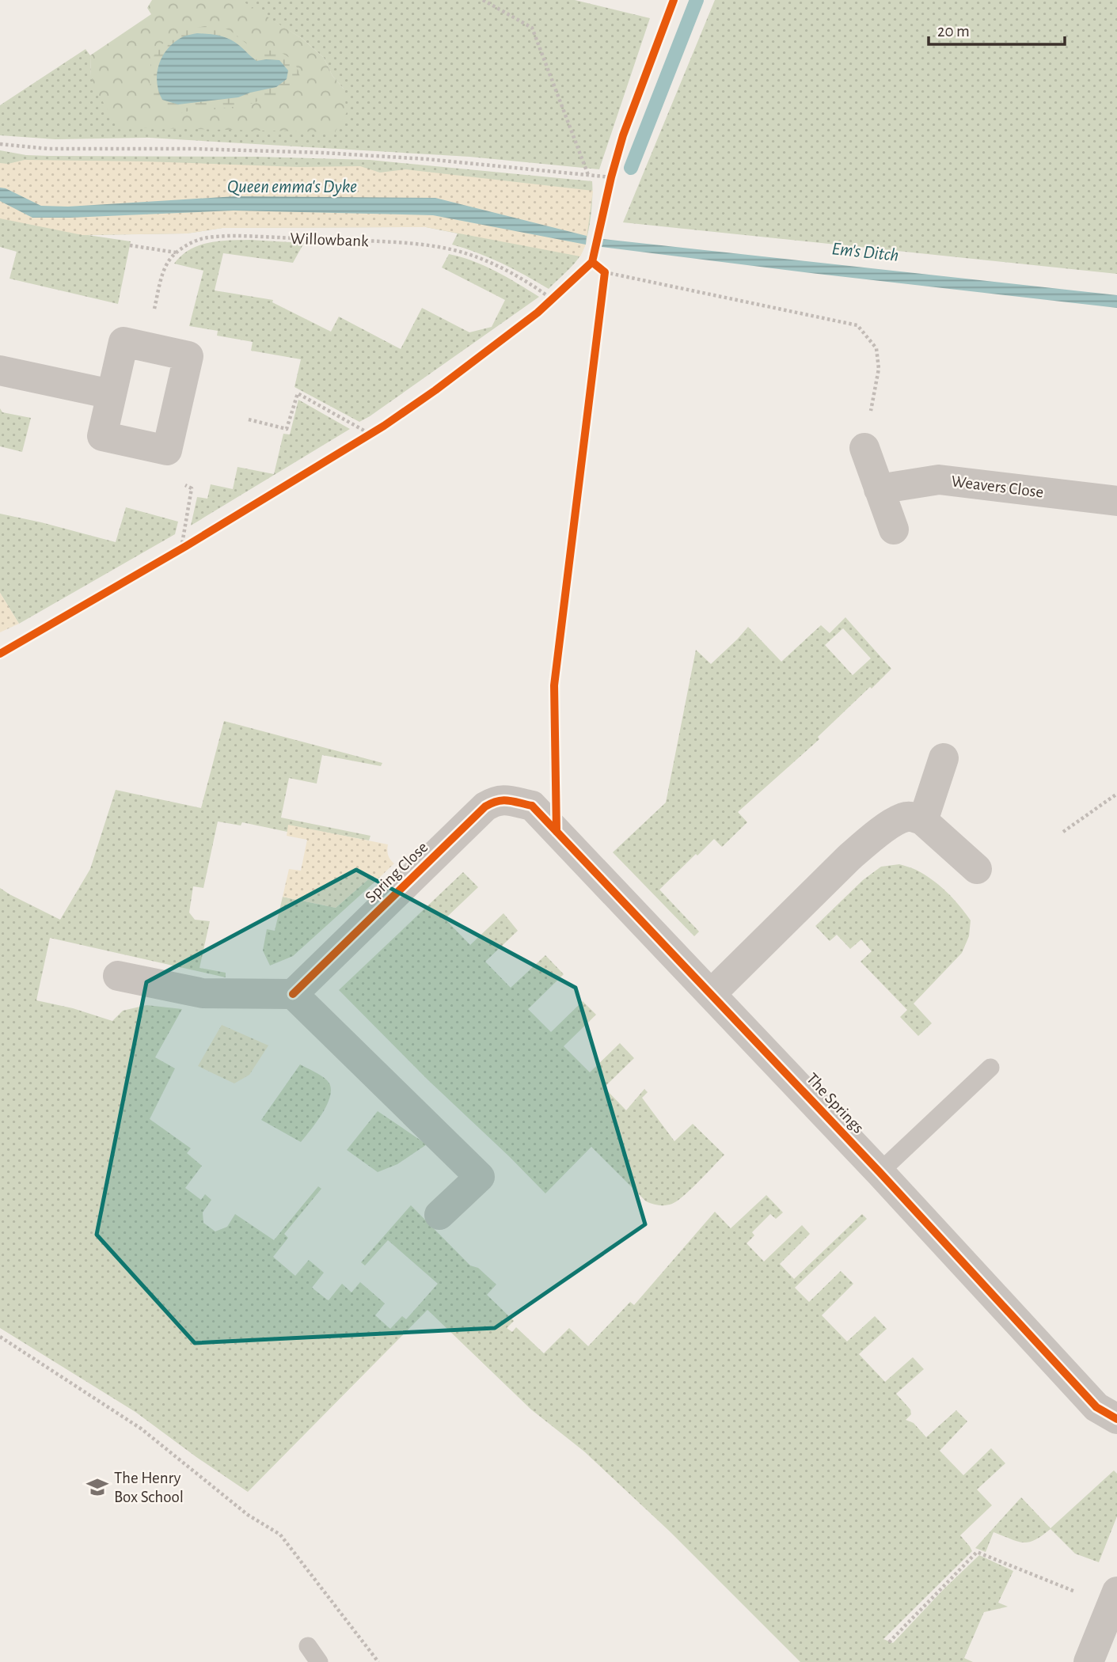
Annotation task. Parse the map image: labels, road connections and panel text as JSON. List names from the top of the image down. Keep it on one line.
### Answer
{"streets":{"street":["Weavers Close","Spring Close","The Springs"],"path":["Willowbank"]},"crossings":[["Spring Close","The Springs"]],"water":["Queen emma's Dyke","Em's Ditch"],"places":{"school or university":["The Henry Box School"]},"scale_bar":"20 m"}
